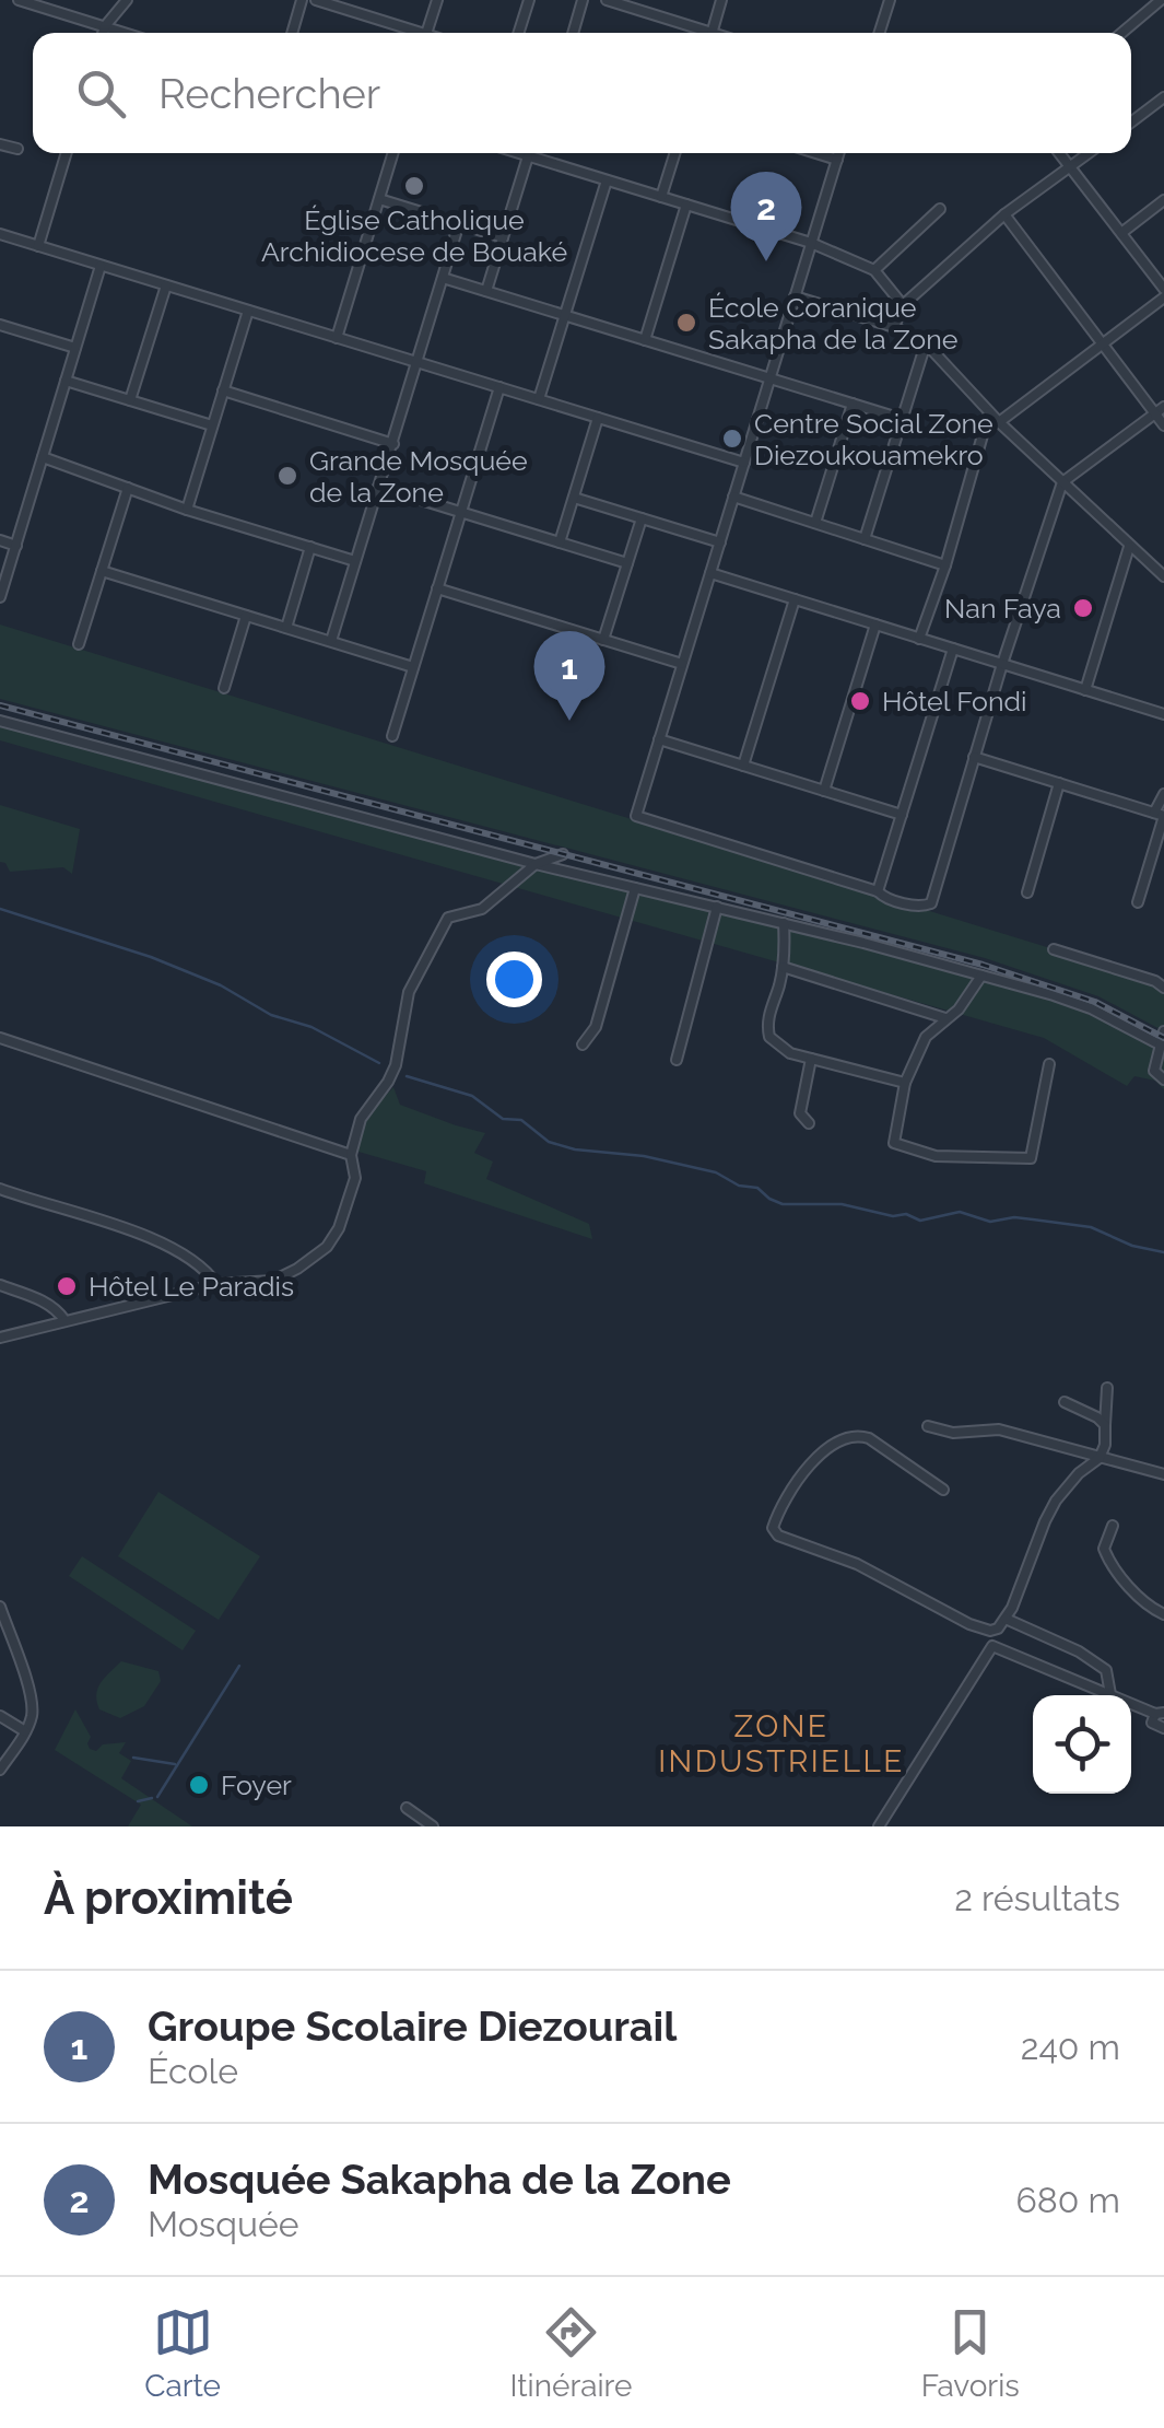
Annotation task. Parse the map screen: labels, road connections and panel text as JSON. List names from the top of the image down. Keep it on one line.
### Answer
{"districts":["ZONE INDUSTRIELLE"],"places":["Église Catholique Archidiocese de Bouaké","École Coranique Sakapha de la Zone","Centre Social Zone Diezoukouamekro","Grande Mosquée de la Zone","Nan Faya","Hôtel Fondi","Hôtel Le Paradis","Foyer"],"page":{"search":"Rechercher","pins":["2","1"],"heading":["À proximité","2 résultats"],"list":[{"mark":"1","name":"Groupe Scolaire Diezourail","note":"École","value":"240 m"},{"mark":"2","name":"Mosquée Sakapha de la Zone","note":"Mosquée","value":"680 m"}],"nav":["Carte","Itinéraire","Favoris"]}}
